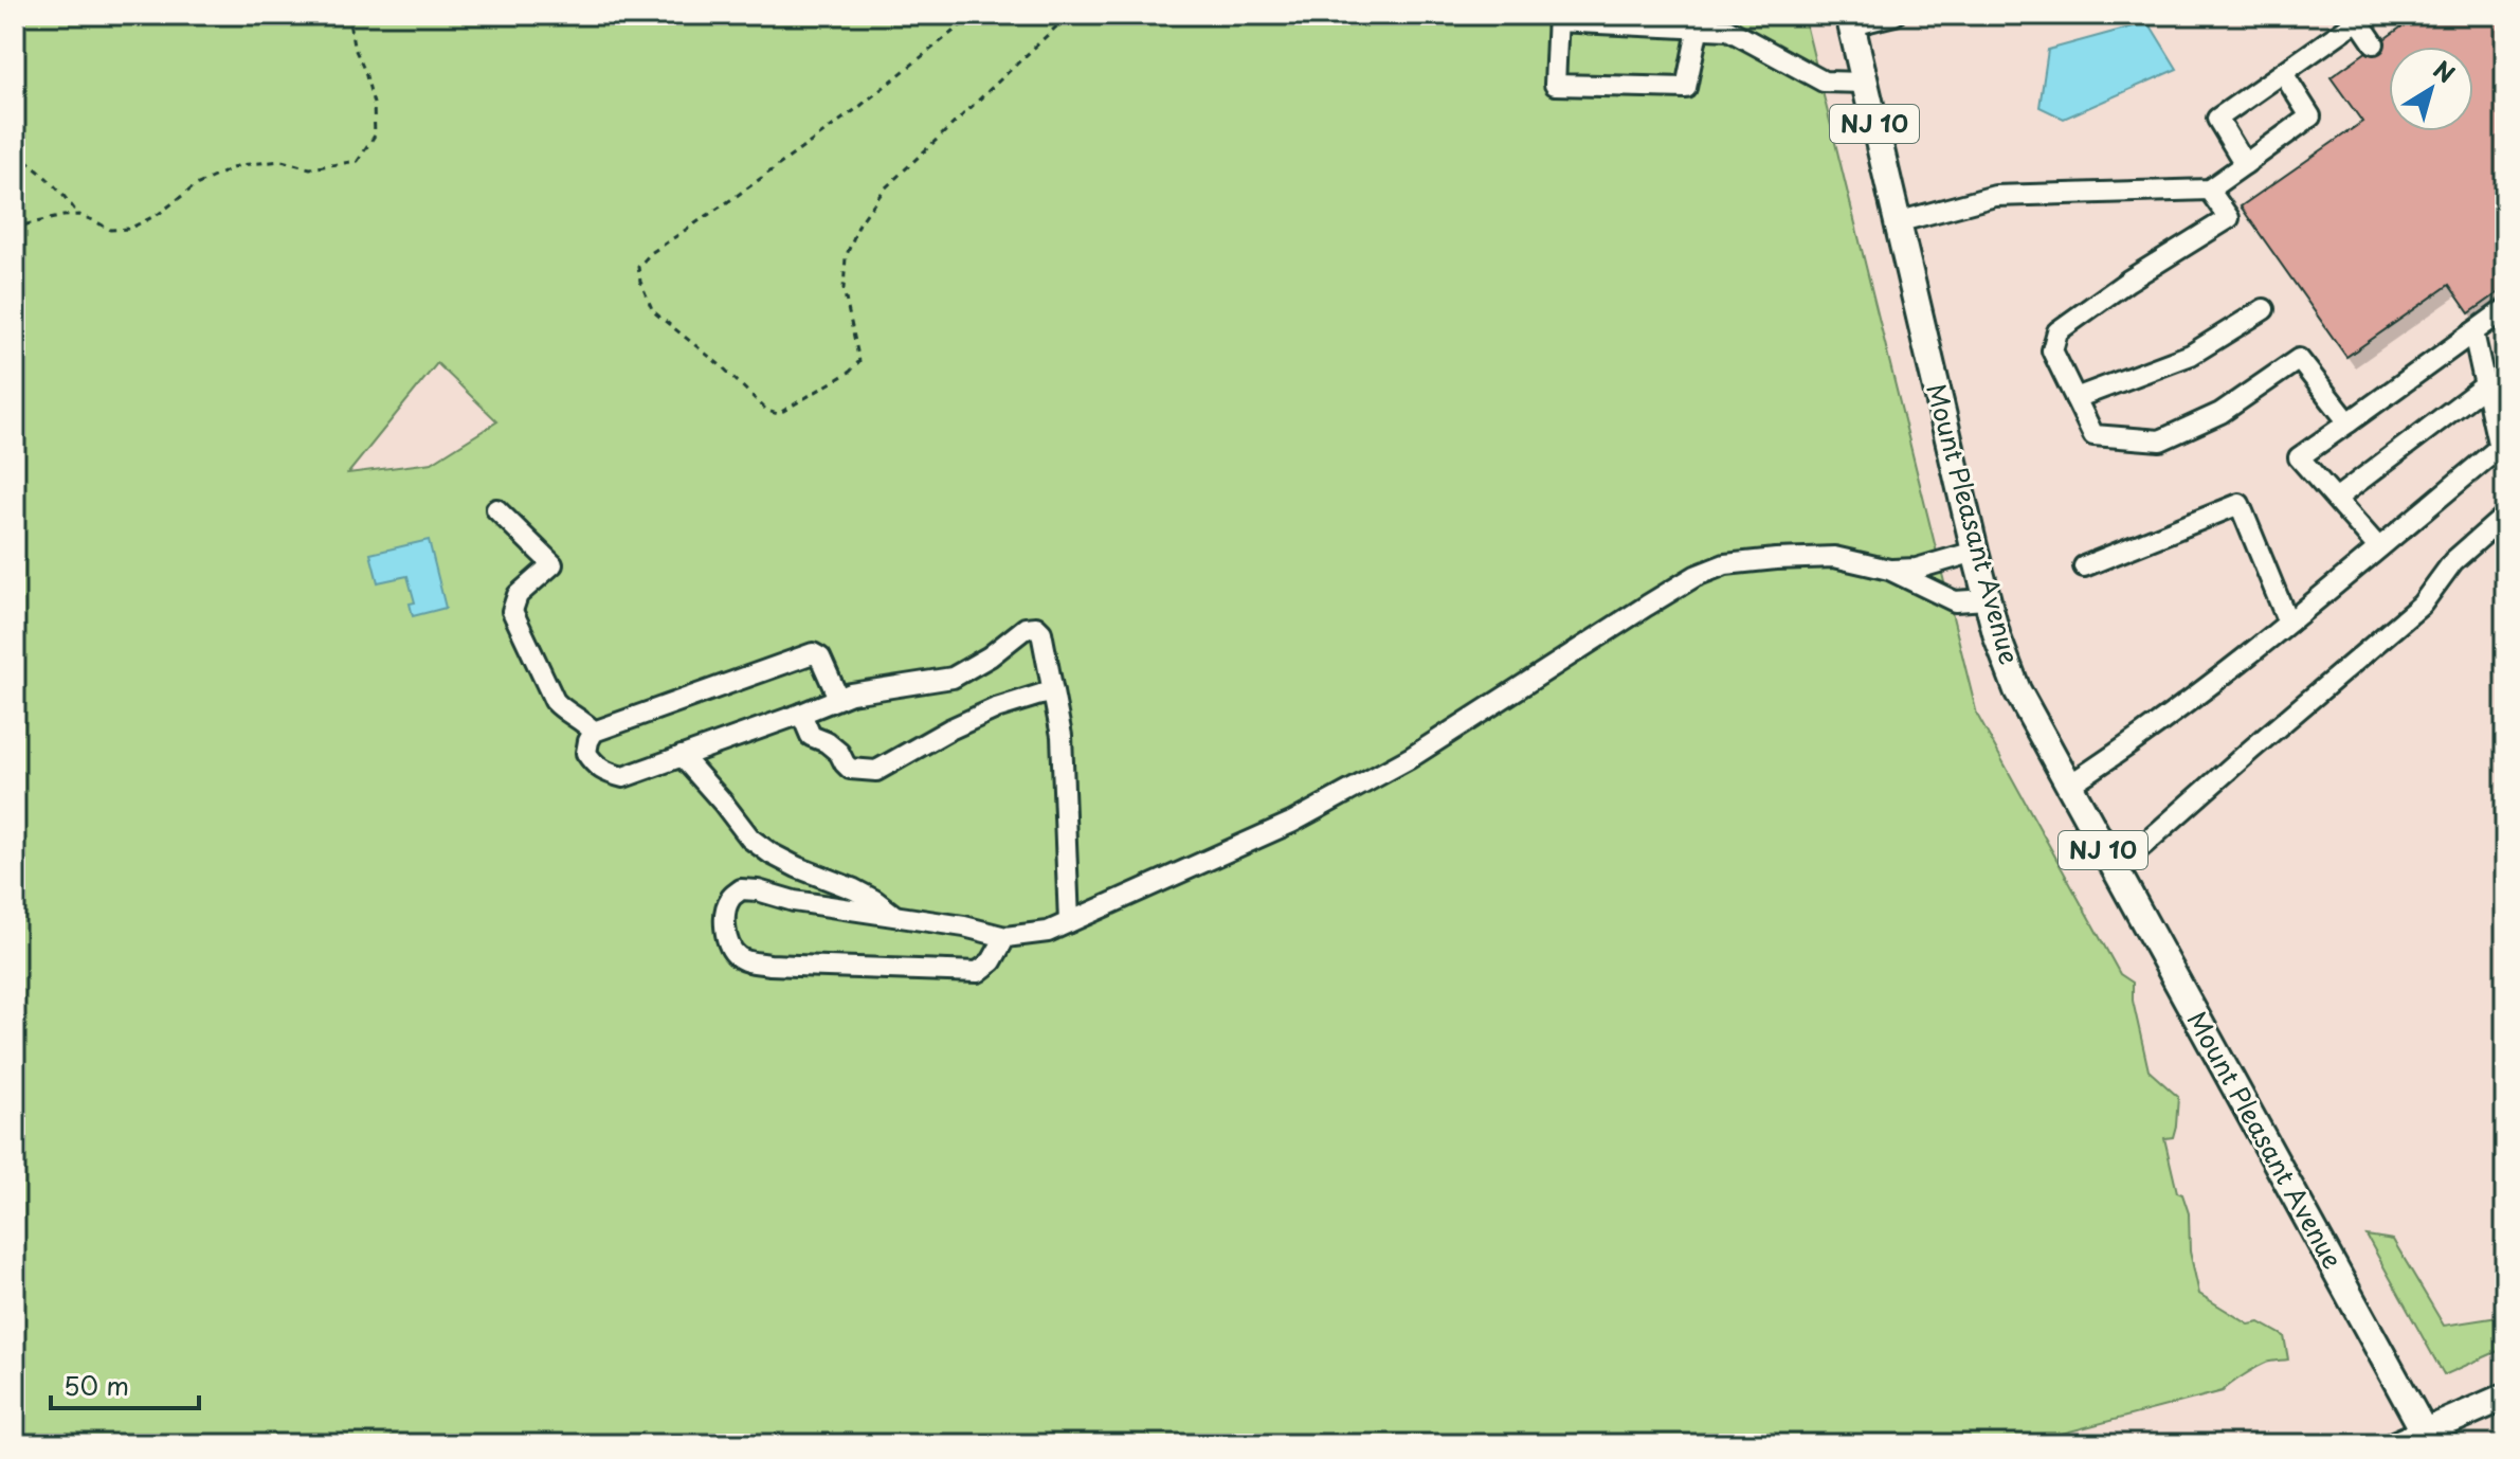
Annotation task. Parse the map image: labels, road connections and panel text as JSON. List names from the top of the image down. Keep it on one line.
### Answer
{"streets":{"main road":["NJ 10","Mount Pleasant Avenue"]},"scale_bar":"50 m","north":"top right"}
